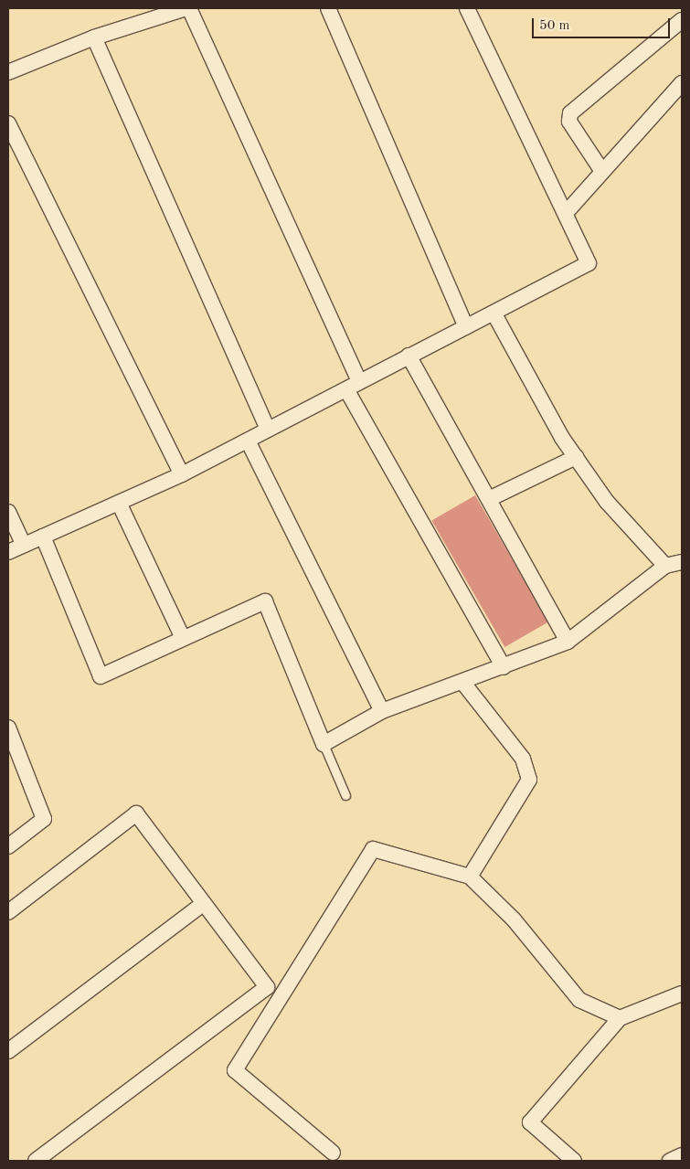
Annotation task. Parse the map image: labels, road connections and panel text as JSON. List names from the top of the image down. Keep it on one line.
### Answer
{"scale_bar":"50 m"}
